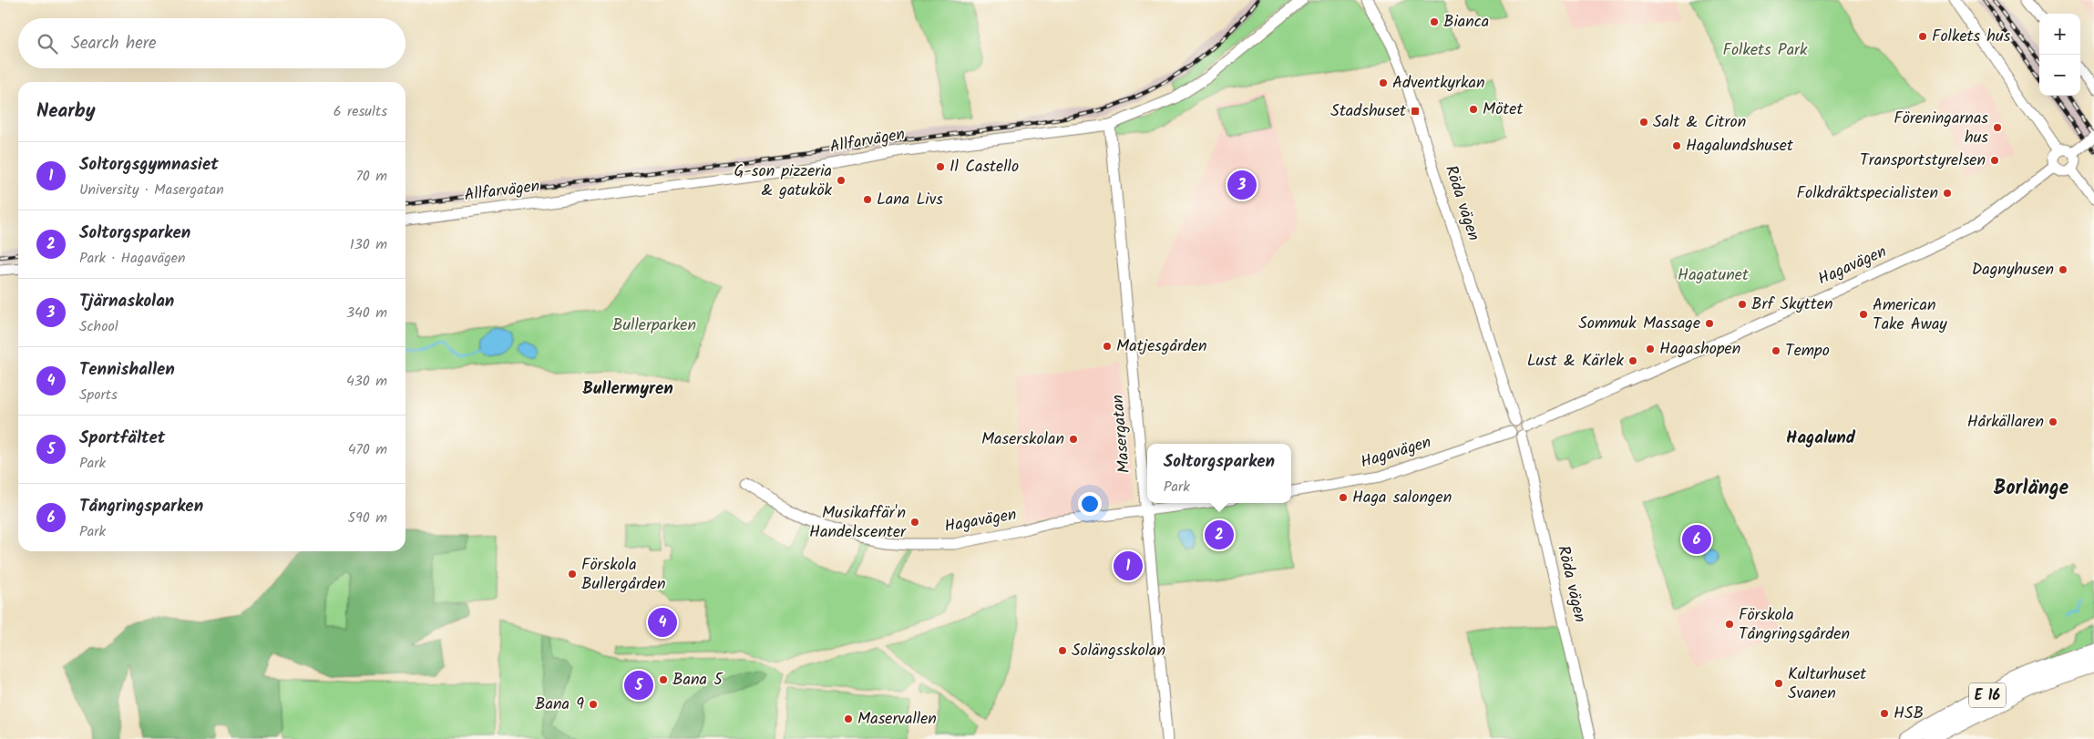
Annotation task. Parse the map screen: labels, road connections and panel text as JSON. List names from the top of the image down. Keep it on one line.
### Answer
{"streets":{"highway":["E 16"],"street":["Allfarvägen","Röda vägen","Hagavägen","Masergatan"]},"crossings":[["Allfarvägen","Masergatan"],["Röda vägen","Hagavägen"],["Hagavägen","Masergatan"]],"districts":["Bullermyren","Hagalund","Borlänge"],"parks":["Folkets Park","Hagatunet","Bullerparken"],"places":{"other":["Bianca","Folkets hus","Adventkyrkan","Mötet","Salt & Citron","Föreningarnas hus","Hagalundshuset","Transportstyrelsen","Il Castello","G-son pizzeria & gatukök","Folkdräktspecialisten","Lana Livs","Dagnyhusen","Brf Skytten","American Take Away","Sommuk Massage","Matjesgården","Hagashopen","Tempo","Lust & Kärlek","Hårkällaren","Maserskolan","Haga salongen","Musikaffär'n Handelscenter","Förskola Bullergården","Förskola Tångringsgården","Solängsskolan","Bana 5","Kulturhuset Svanen","Bana 9","HSB","Maservallen"],"transit":["Stadshuset"]},"page":{"map_buttons":["+","−"],"search":"Search here","heading":["Nearby","6 results"],"list":[{"mark":"1","name":"Soltorgsgymnasiet","note":"University · Masergatan","value":"70 m"},{"mark":"2","name":"Soltorgsparken","note":"Park · Hagavägen","value":"130 m"},{"mark":"3","name":"Tjärnaskolan","note":"School","value":"340 m"},{"mark":"4","name":"Tennishallen","note":"Sports","value":"430 m"},{"mark":"5","name":"Sportfältet","note":"Park","value":"470 m"},{"mark":"6","name":"Tångringsparken","note":"Park","value":"590 m"}],"pins":["3","2","6","1","4","5"],"popup":["Soltorgsparken","Park"]}}
